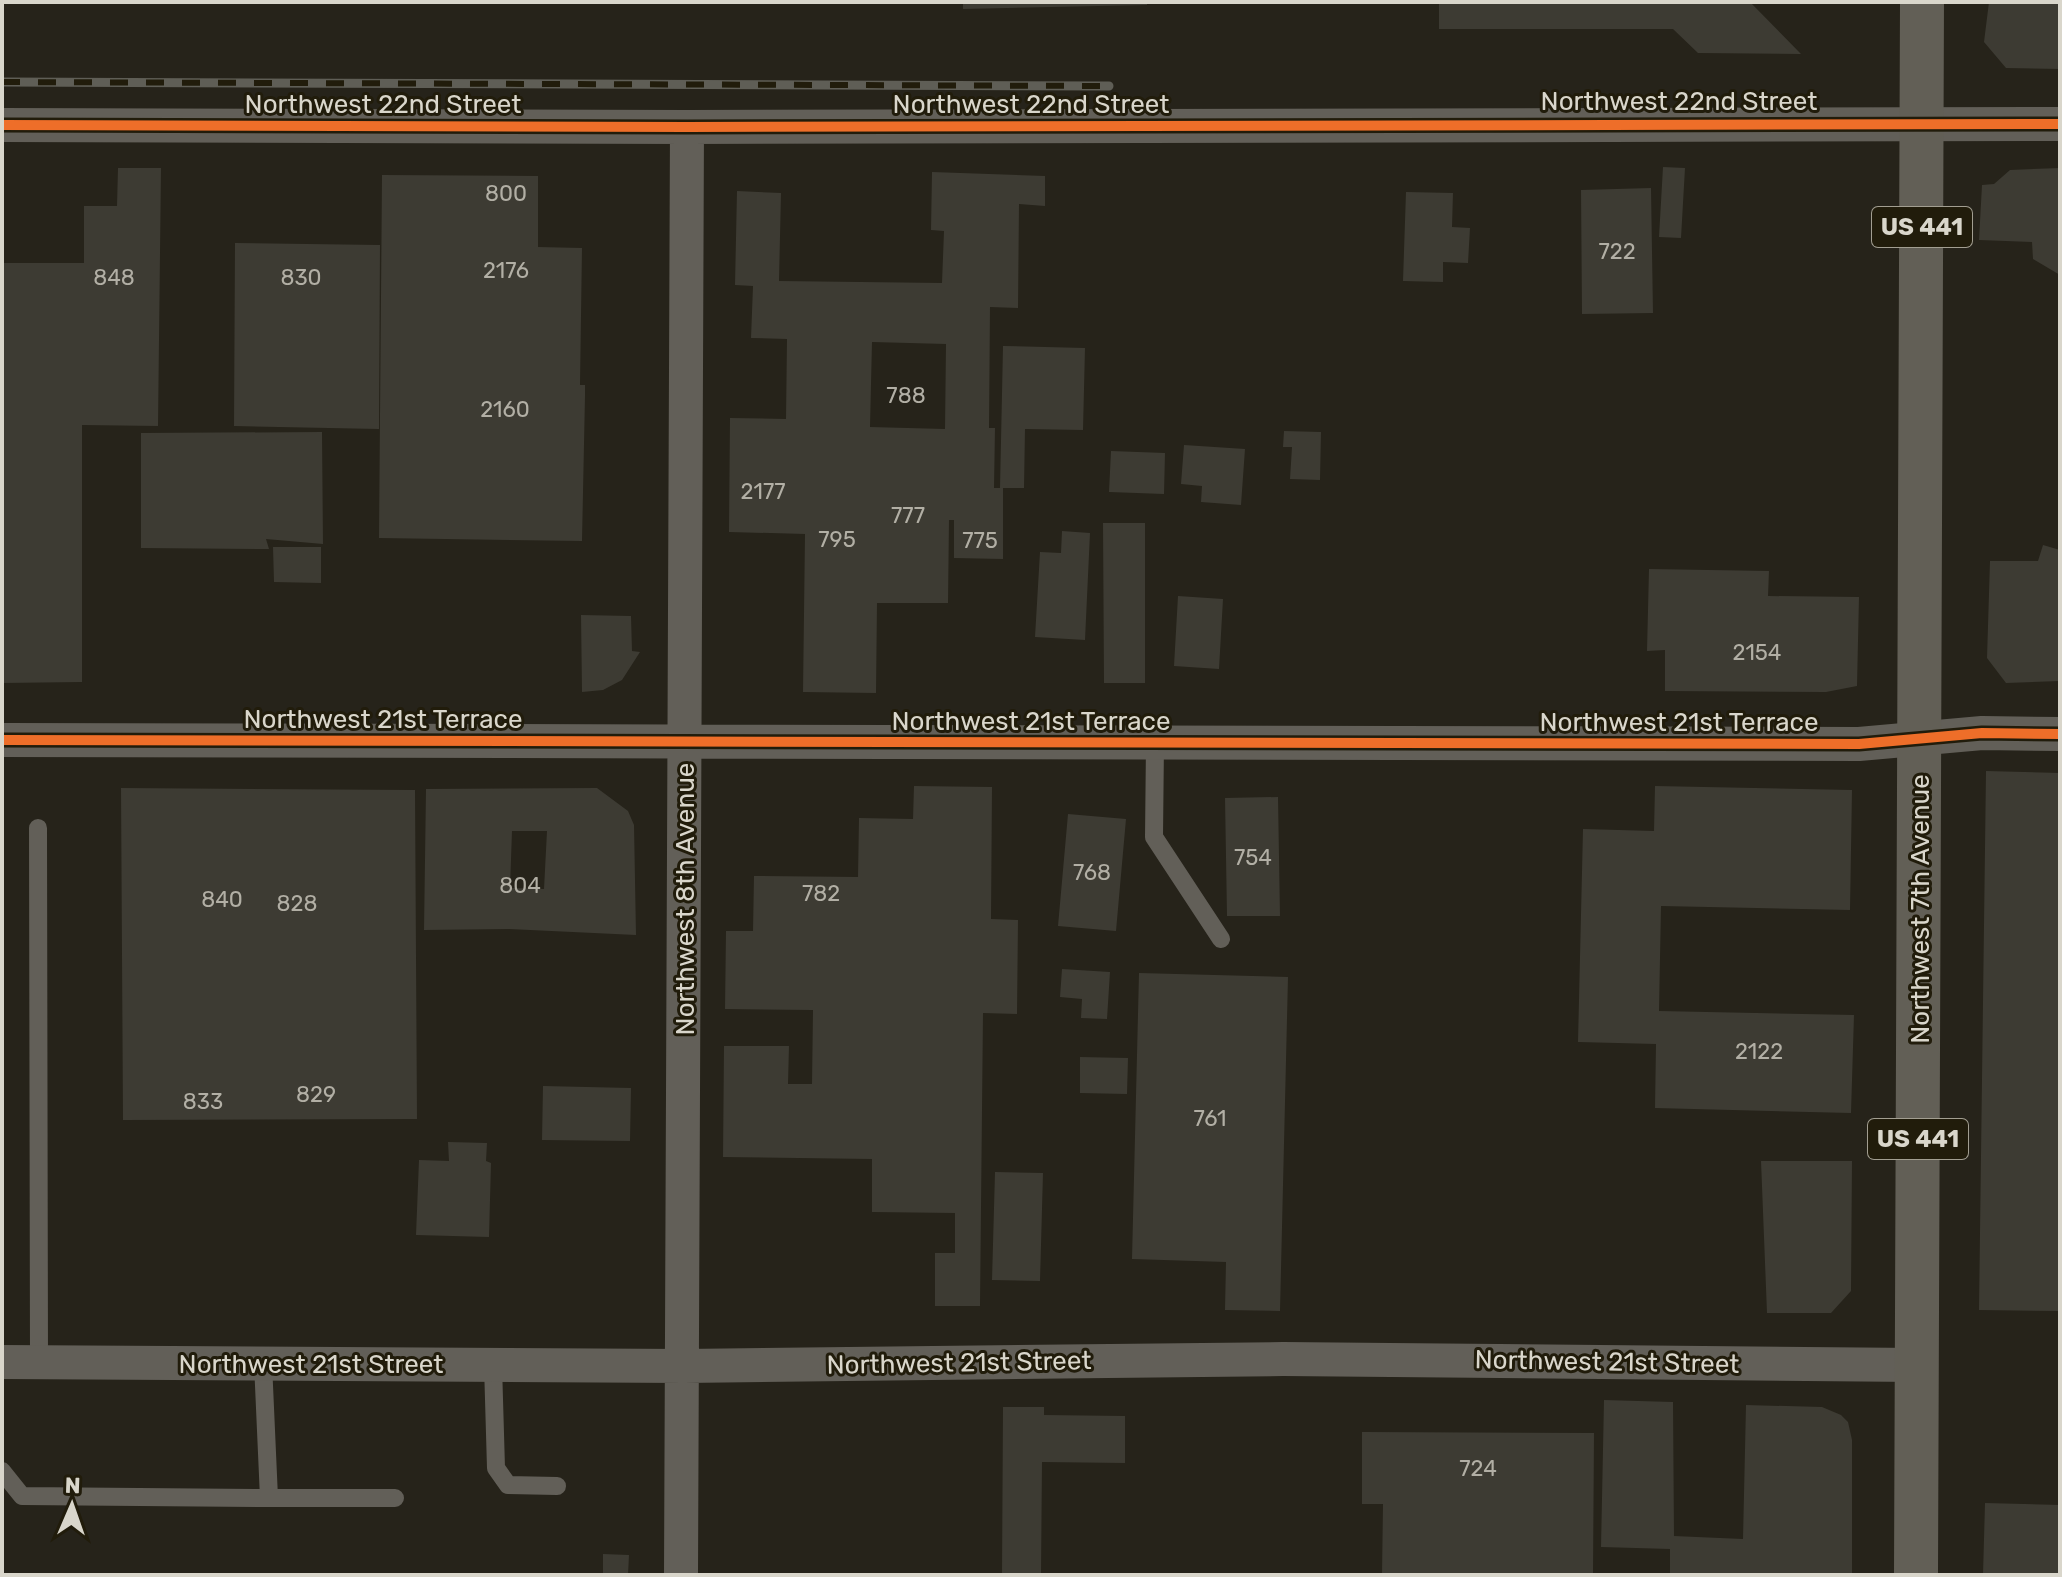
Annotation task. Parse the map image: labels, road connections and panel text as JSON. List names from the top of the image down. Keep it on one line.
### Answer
{"streets":{"main road":["US 441","Northwest 7th Avenue"],"street":["Northwest 22nd Street","Northwest 21st Terrace","Northwest 8th Avenue","Northwest 21st Street"]},"crossings":[["Northwest 22nd Street","Northwest 8th Avenue"],["Northwest 22nd Street","Northwest 7th Avenue"],["Northwest 21st Terrace","Northwest 8th Avenue"],["Northwest 21st Terrace","Northwest 7th Avenue"],["Northwest 8th Avenue","Northwest 21st Street"],["Northwest 7th Avenue","Northwest 21st Street"]],"house_numbers":["800","722","2176","848","830","788","2160","2177","777","795","775","2154","754","768","804","782","840","828","2122","829","833","761","724"],"north":"top"}
